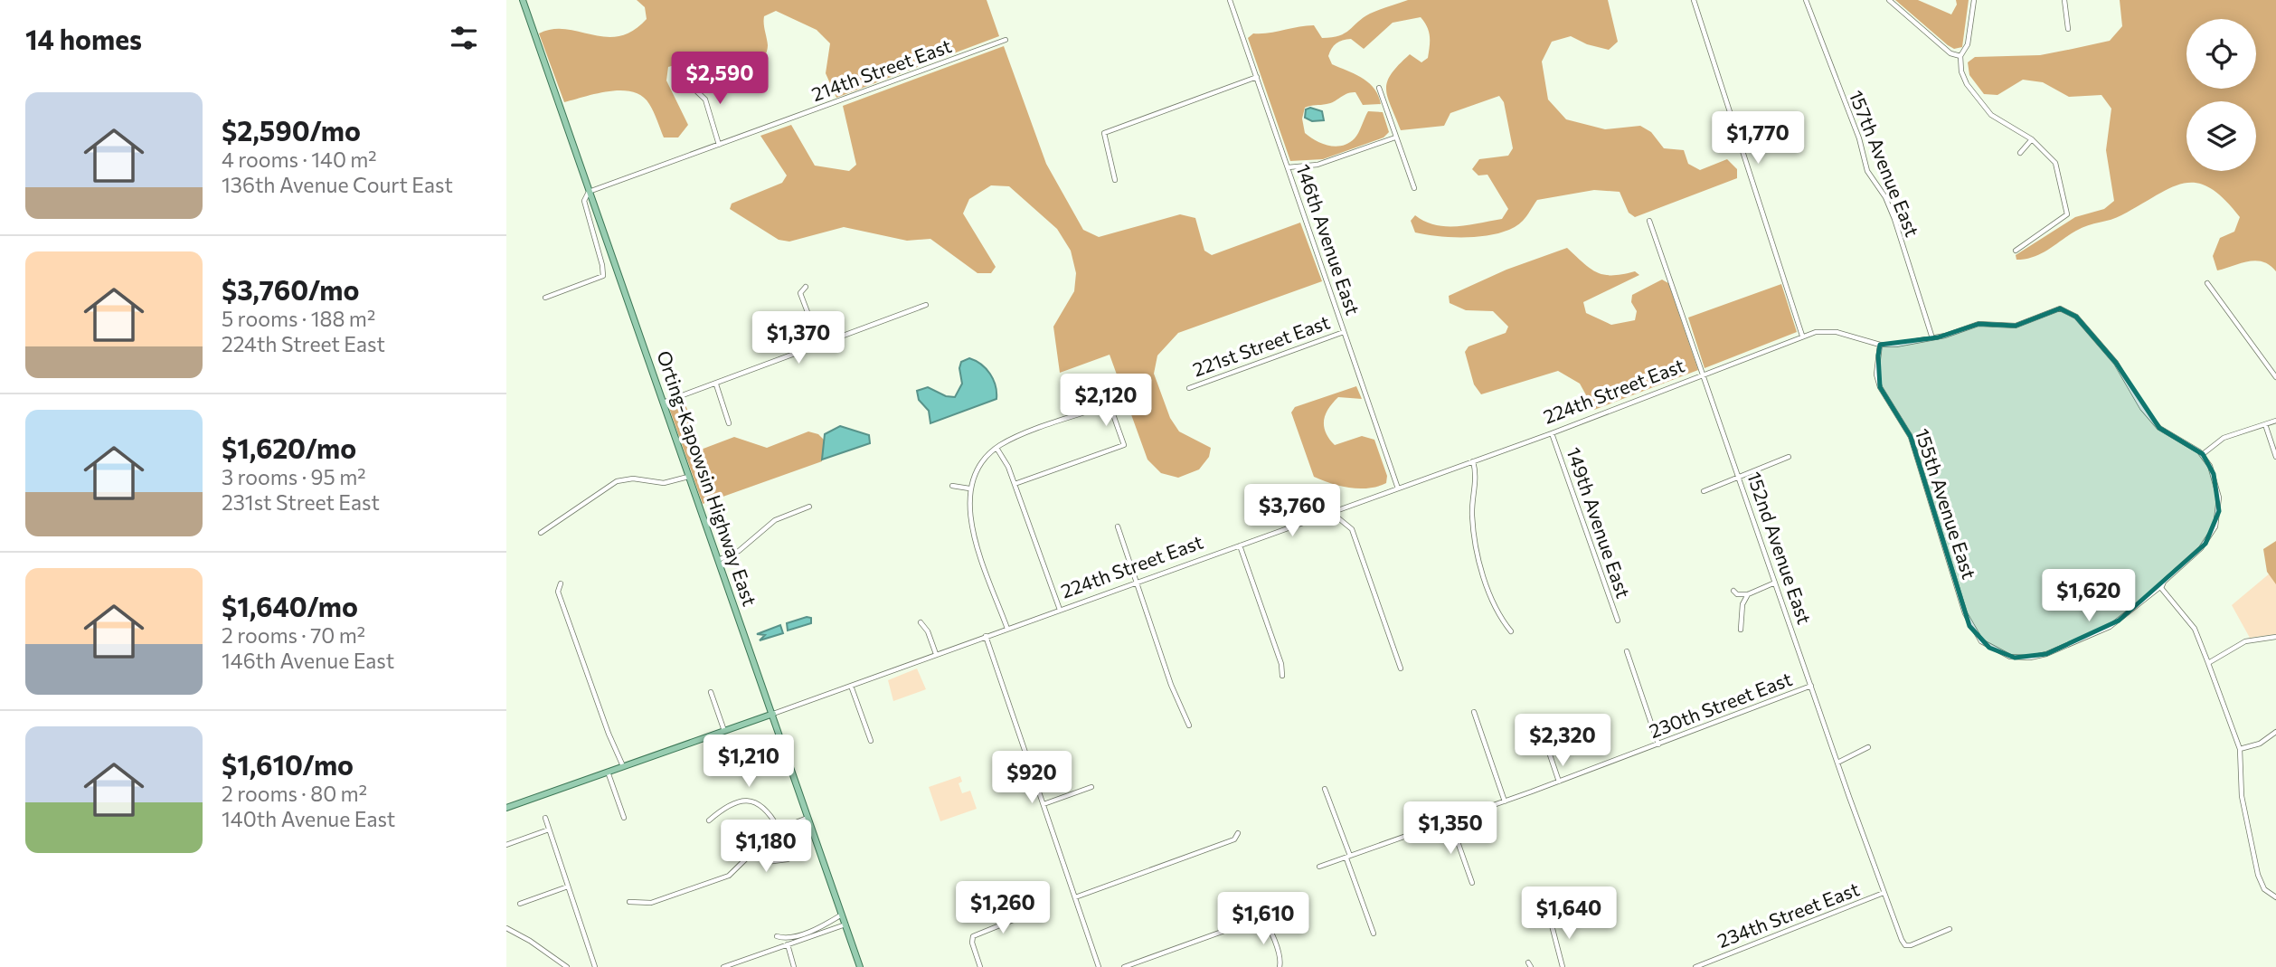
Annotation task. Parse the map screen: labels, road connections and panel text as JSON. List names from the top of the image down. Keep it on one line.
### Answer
{"streets":{"main road":["224th Street East","Orting-Kapowsin Highway East"],"street":["214th Street East","157th Avenue East","146th Avenue East","221st Street East","155th Avenue East","149th Avenue East","152nd Avenue East","230th Street East","234th Street East"]},"crossings":[["214th Street East","Orting-Kapowsin Highway East"],["146th Avenue East","221st Street East"],["146th Avenue East","224th Street East"],["224th Street East","Orting-Kapowsin Highway East"],["224th Street East","155th Avenue East"],["224th Street East","149th Avenue East"],["224th Street East","152nd Avenue East"],["152nd Avenue East","230th Street East"],["152nd Avenue East","234th Street East"]],"page":{"heading":"14 homes","price":["$2,590","$1,770","$1,370","$2,120","$3,760","$1,620","$2,320","$1,210","$920","$1,350","$1,180","$1,260","$1,640","$1,610"],"list":[{"name":"$2,590/mo","note":"4 rooms · 140 m² · 136th Avenue Court East"},{"name":"$3,760/mo","note":"5 rooms · 188 m² · 224th Street East"},{"name":"$1,620/mo","note":"3 rooms · 95 m² · 231st Street East"},{"name":"$1,640/mo","note":"2 rooms · 70 m² · 146th Avenue East"},{"name":"$1,610/mo","note":"2 rooms · 80 m² · 140th Avenue East"}]}}
